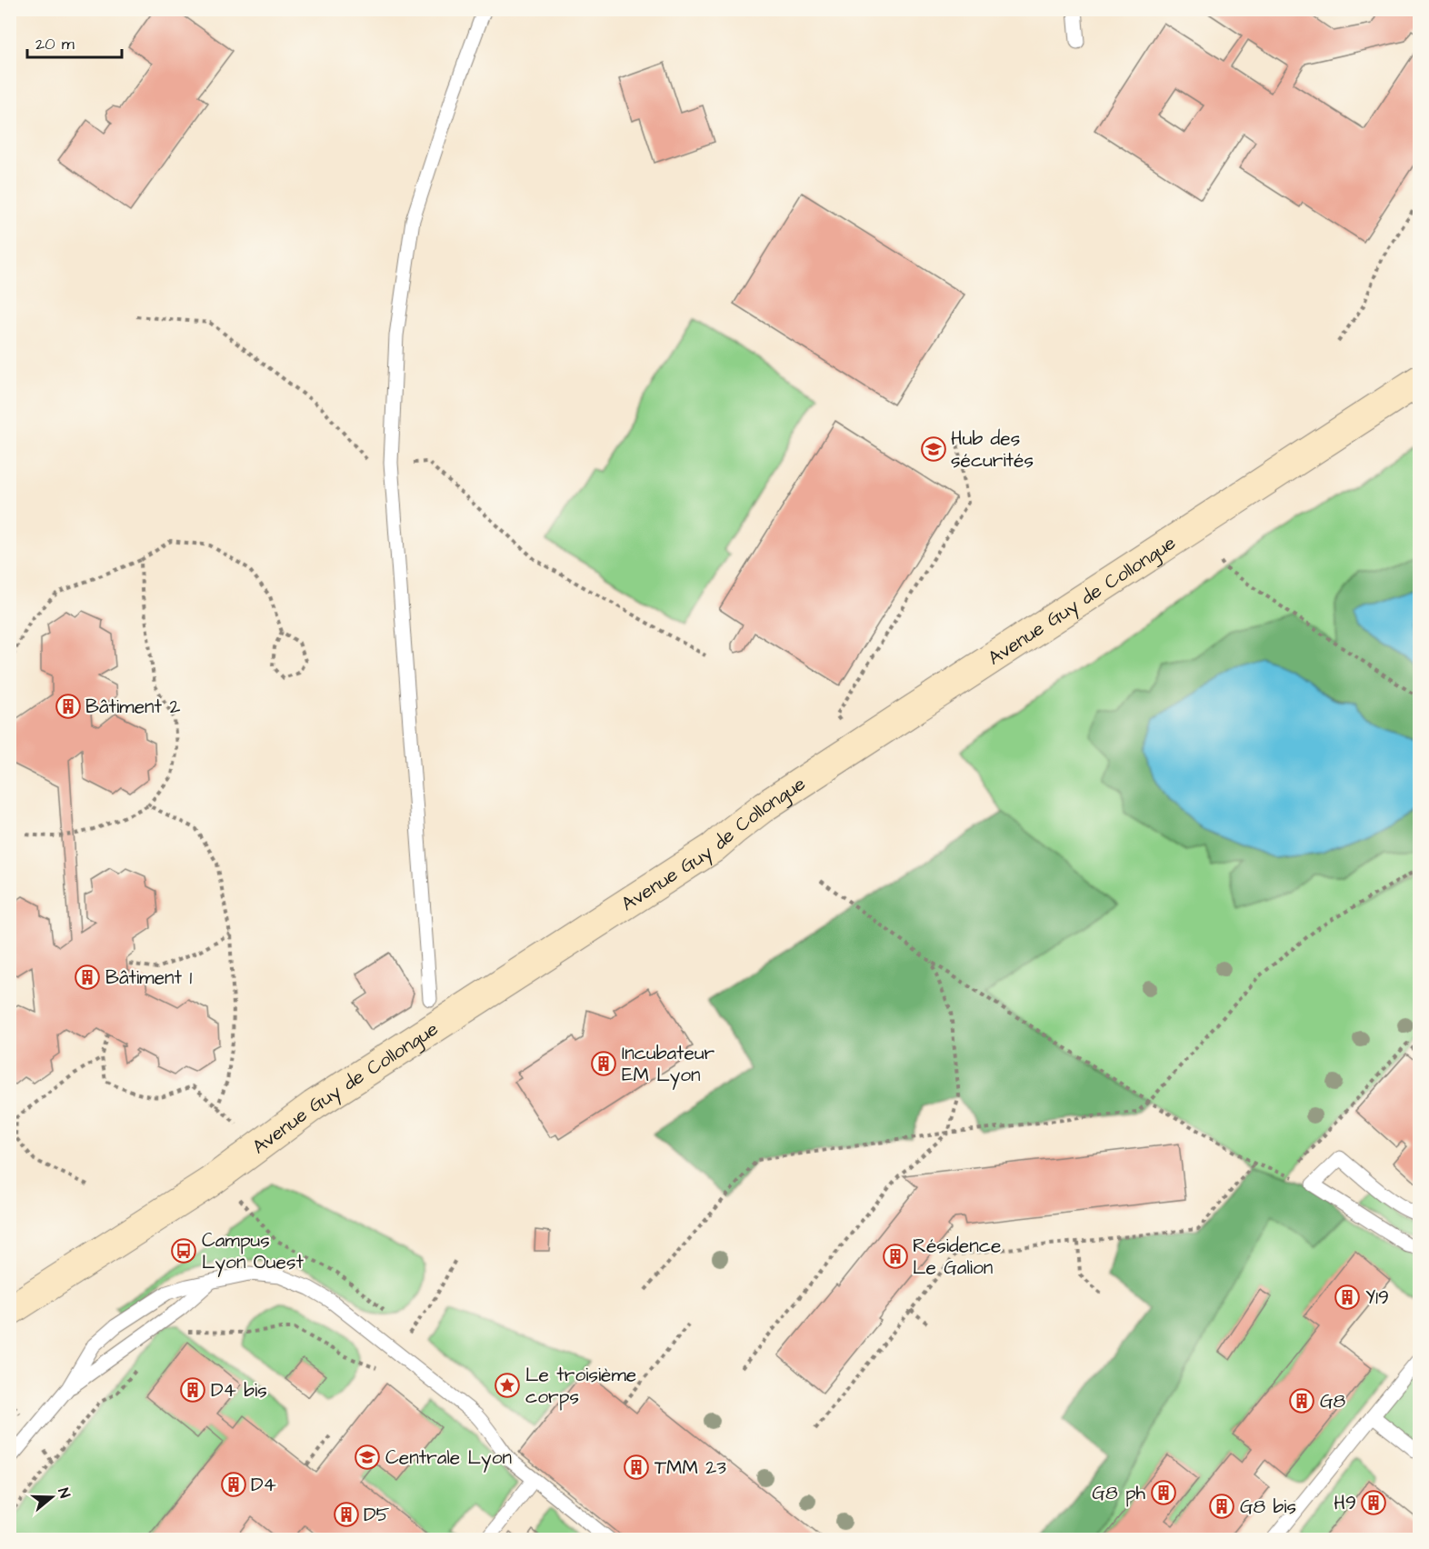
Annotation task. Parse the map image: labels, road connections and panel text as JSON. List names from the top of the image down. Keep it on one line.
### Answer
{"streets":{"main road":["Avenue Guy de Collongue"]},"places":{"school or university":["Hub des sécurités","Centrale Lyon"],"building":["Bâtiment 2","Bâtiment 1","Incubateur EM Lyon","Résidence Le Galion","Y19","D4 bis","G8","TMM 23","D4","G8 ph","H9","G8 bis","D5"],"bus stop":["Campus Lyon Ouest"],"place":["Le troisième corps"]},"scale_bar":"20 m","north":"right"}
